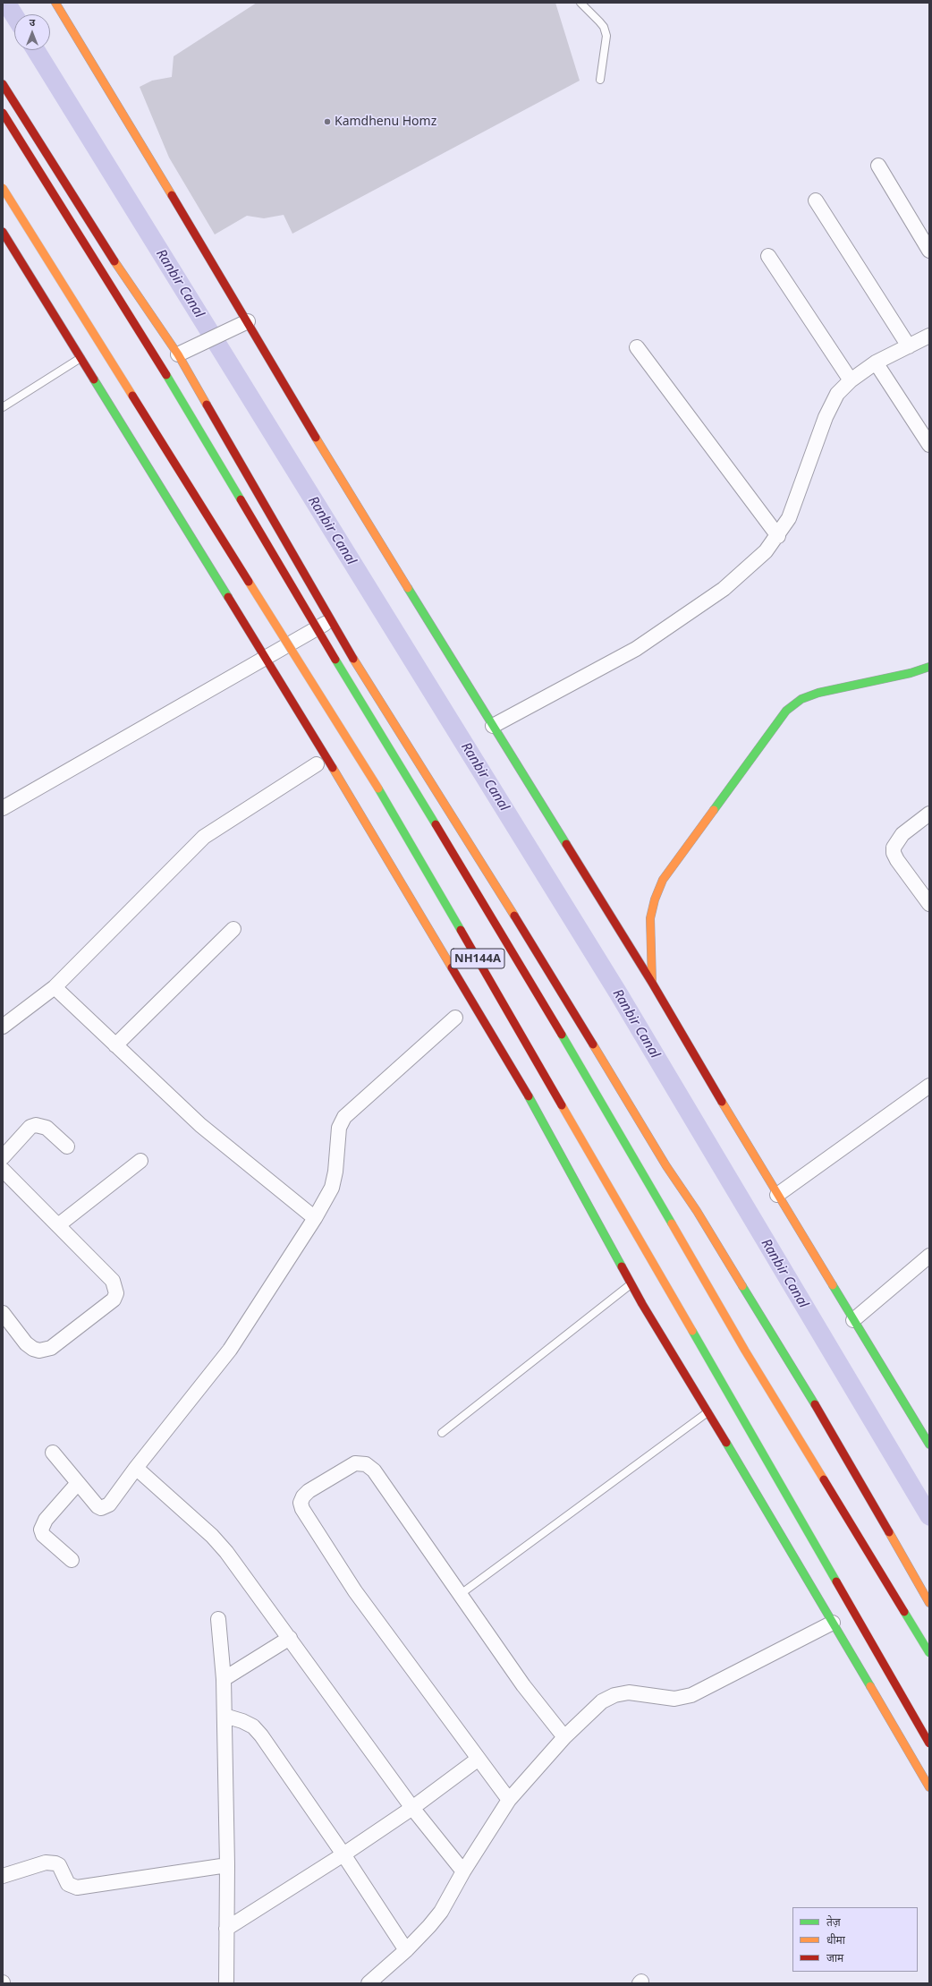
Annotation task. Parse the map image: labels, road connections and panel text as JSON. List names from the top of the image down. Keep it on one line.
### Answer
{"streets":{"main road":["NH144A"]},"water":["Ranbir Canal"],"places":["Kamdhenu Homz"],"legend":["तेज़","धीमा","जाम"],"north":"top"}
